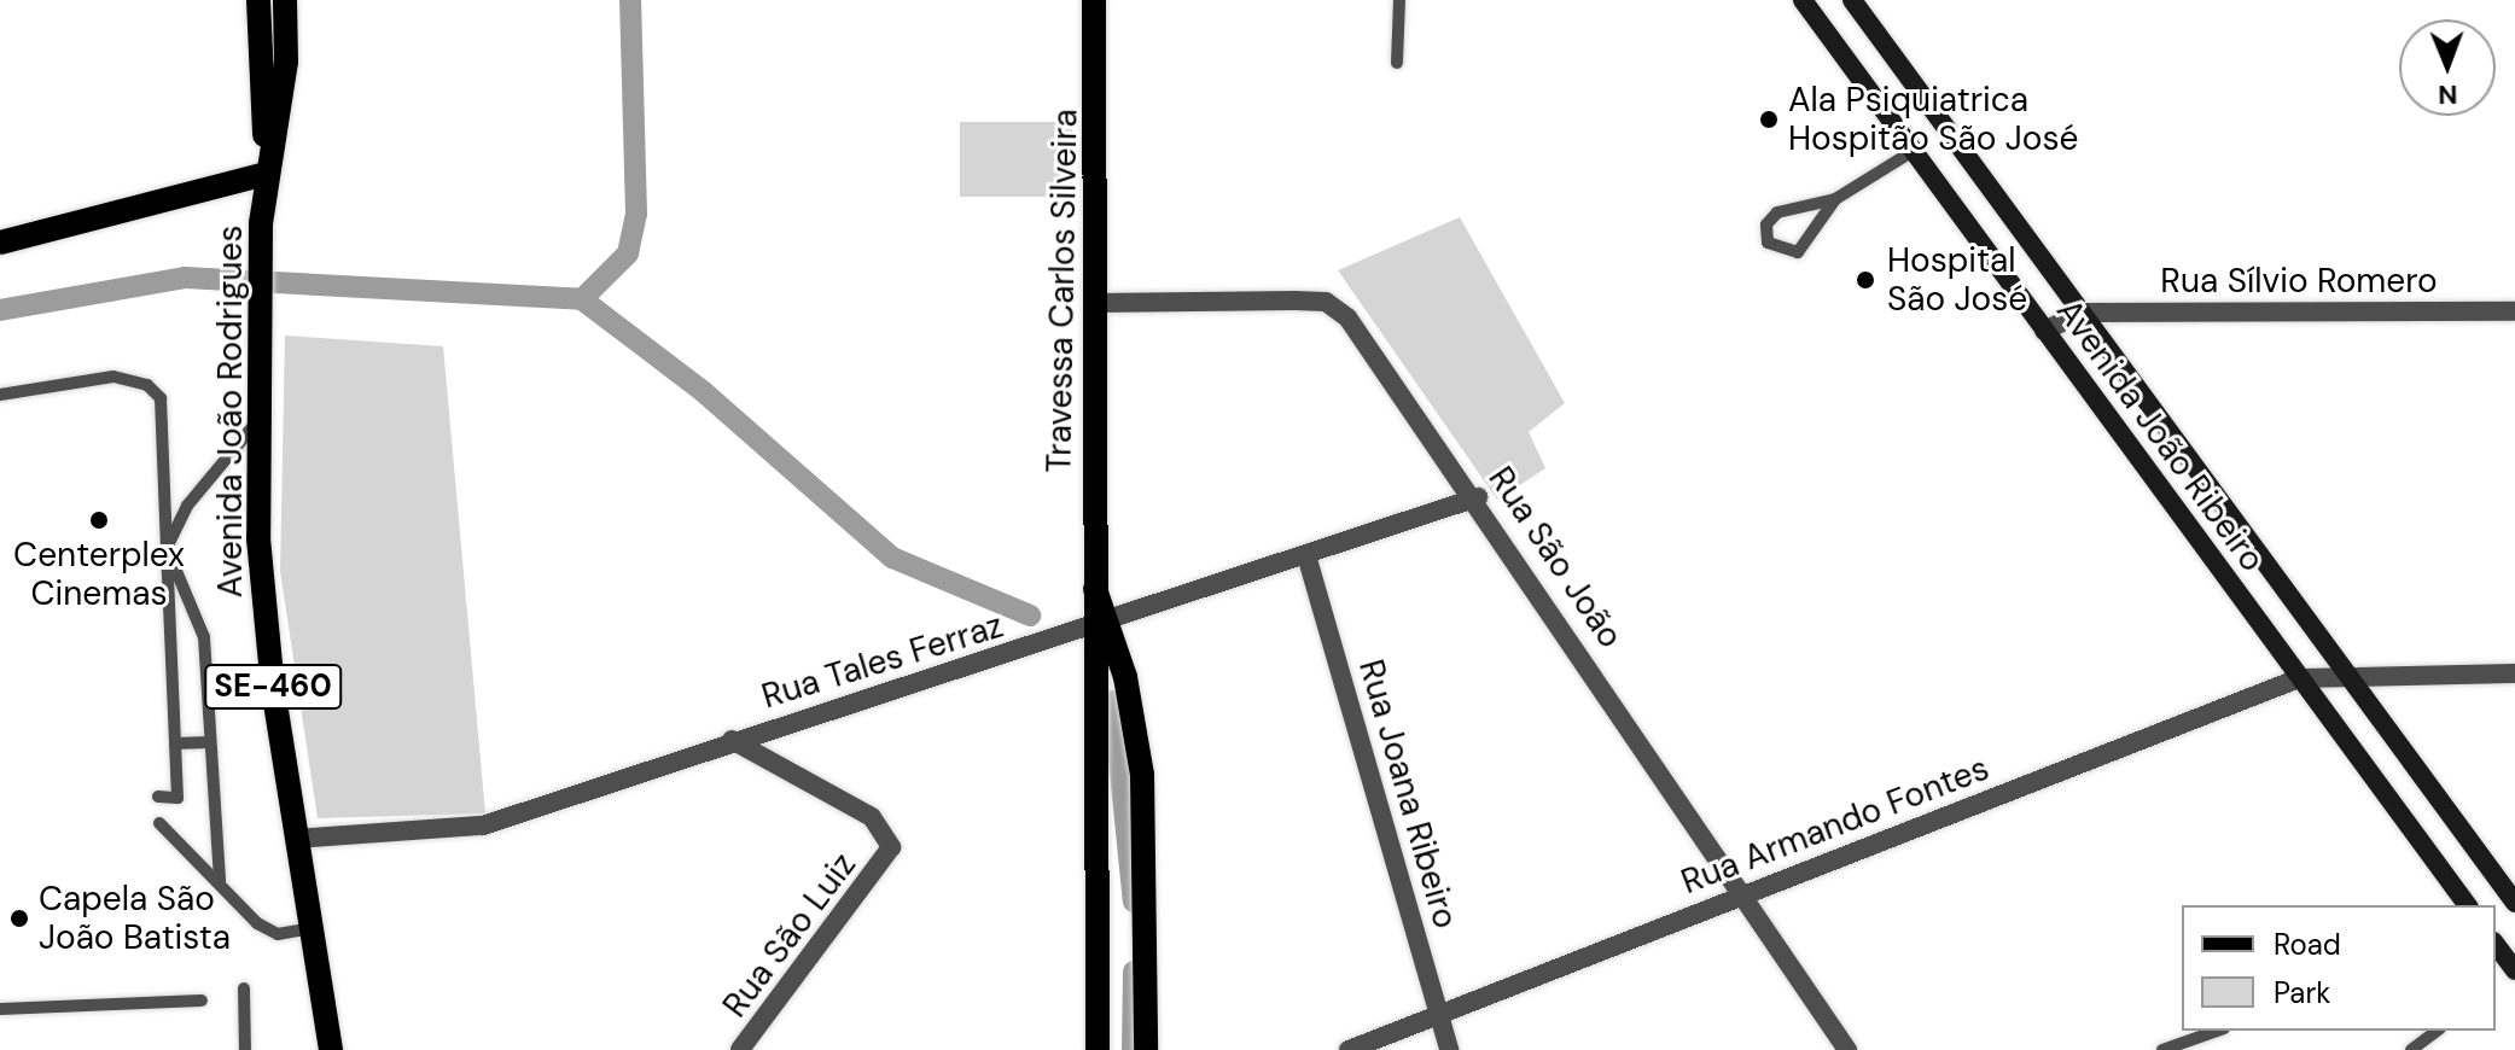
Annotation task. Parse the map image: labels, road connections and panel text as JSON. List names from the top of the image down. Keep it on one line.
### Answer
{"streets":{"main road":["Travessa Carlos Silveira","Avenida João Rodrigues","Avenida João Ribeiro","SE-460"],"street":["Rua Sílvio Romero","Rua São João","Rua Tales Ferraz","Rua Joana Ribeiro","Rua Armando Fontes","Rua São Luiz"]},"crossings":[["Rua Sílvio Romero","Avenida João Ribeiro"],["Travessa Carlos Silveira","Rua São João"],["Travessa Carlos Silveira","Rua Tales Ferraz"],["Avenida João Rodrigues","Rua Tales Ferraz"],["Avenida João Rodrigues","SE-460"],["Avenida João Ribeiro","Rua Armando Fontes"],["Rua São João","Rua Tales Ferraz"],["Rua São João","Rua Armando Fontes"],["Rua Tales Ferraz","Rua Joana Ribeiro"],["Rua Tales Ferraz","Rua São Luiz"],["Rua Joana Ribeiro","Rua Armando Fontes"]],"places":["Ala Psiquiatrica Hospitão São José","Hospital São José","Centerplex Cinemas","Capela São João Batista"],"legend":["Road","Park"],"north":"bottom"}
